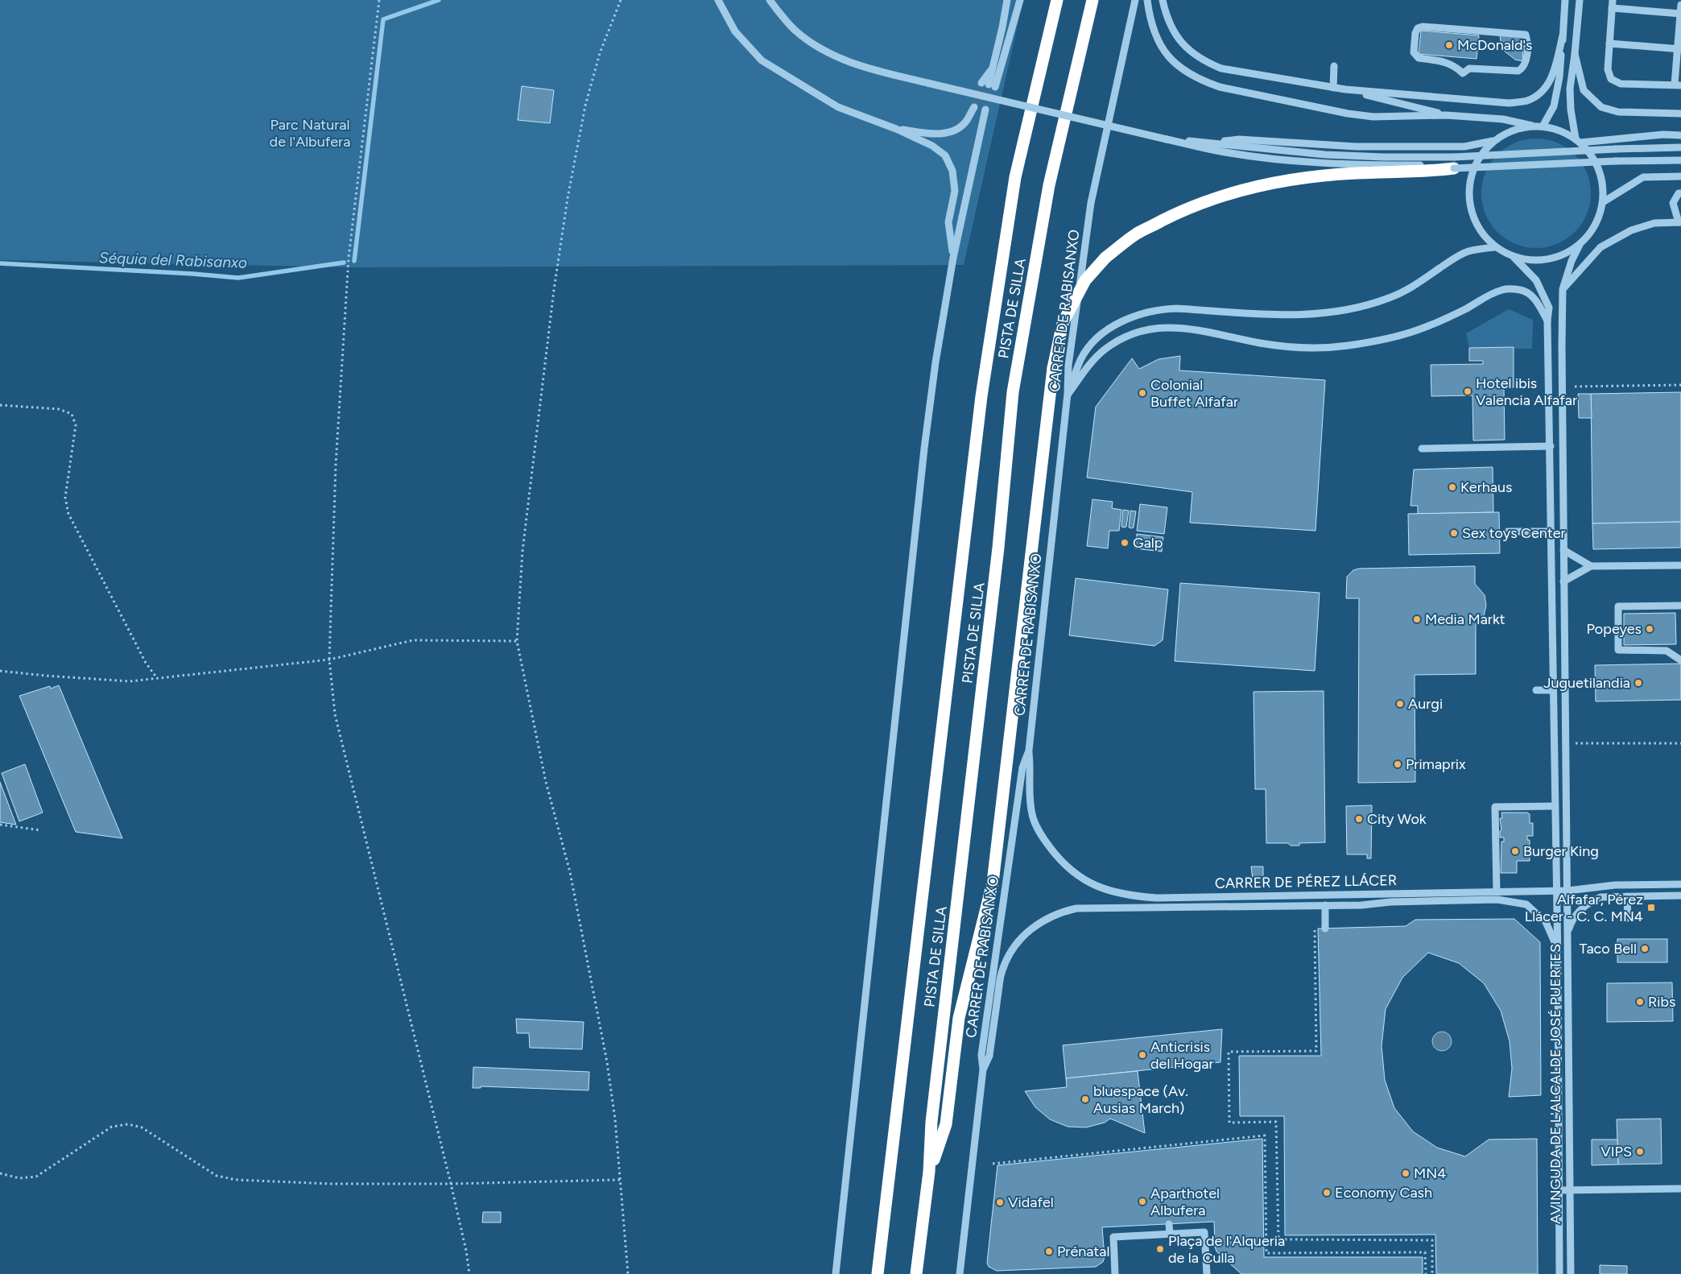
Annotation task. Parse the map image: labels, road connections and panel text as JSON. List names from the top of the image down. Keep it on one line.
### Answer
{"streets":{"highway":["PISTA DE SILLA"],"street":["CARRER DE RABISANXO","CARRER DE PÉREZ LLÁCER","AVINGUDA DE L'ALCALDE JOSÉ PUERTES"]},"crossings":[["CARRER DE RABISANXO","CARRER DE PÉREZ LLÁCER"],["CARRER DE PÉREZ LLÁCER","AVINGUDA DE L'ALCALDE JOSÉ PUERTES"]],"water":["Séquia del Rabisanxo"],"parks":["Parc Natural de l'Albufera"],"places":{"other":["McDonald's","Hotel ibis Valencia Alfafar","Colonial Buffet Alfafar","Kerhaus","Sex toys Center","Galp","Media Markt","Popeyes","Juguetilandia","Aurgi","Primaprix","City Wok","Burger King","Taco Bell","Ribs","Anticrisis del Hogar","bluespace (Av. Ausias March)","VIPS","MN4","Economy Cash","Aparthotel Albufera","Vidafel","Plaça de l'Alqueria de la Culla","Prénatal"],"transit":["Alfafar, Pérez Llácer - C. C. MN4"]}}
